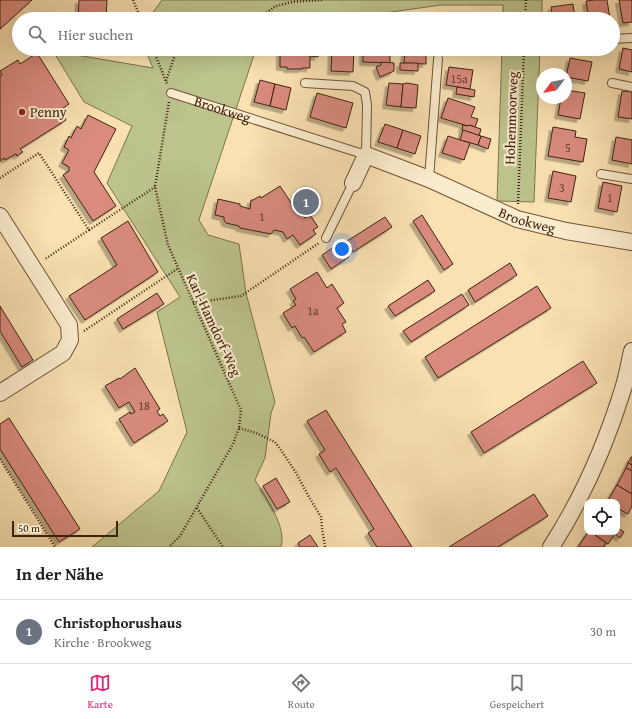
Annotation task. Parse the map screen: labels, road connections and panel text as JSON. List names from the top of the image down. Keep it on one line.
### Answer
{"streets":{"street":["Brookweg"],"path":["Hohenmoorweg","Karl-Hamdorf-Weg"]},"crossings":[["Brookweg","Karl-Hamdorf-Weg"]],"places":["Penny"],"house_numbers":["15a","5","3","1","1","1a","18"],"scale_bar":"50 m","north":"bottom left","page":{"search":"Hier suchen","pins":"1","scale":"50 m","heading":"In der Nähe","list":[{"mark":"1","name":"Christophorushaus","note":"Kirche · Brookweg","value":"30 m"}],"nav":["Karte","Route","Gespeichert"]}}
